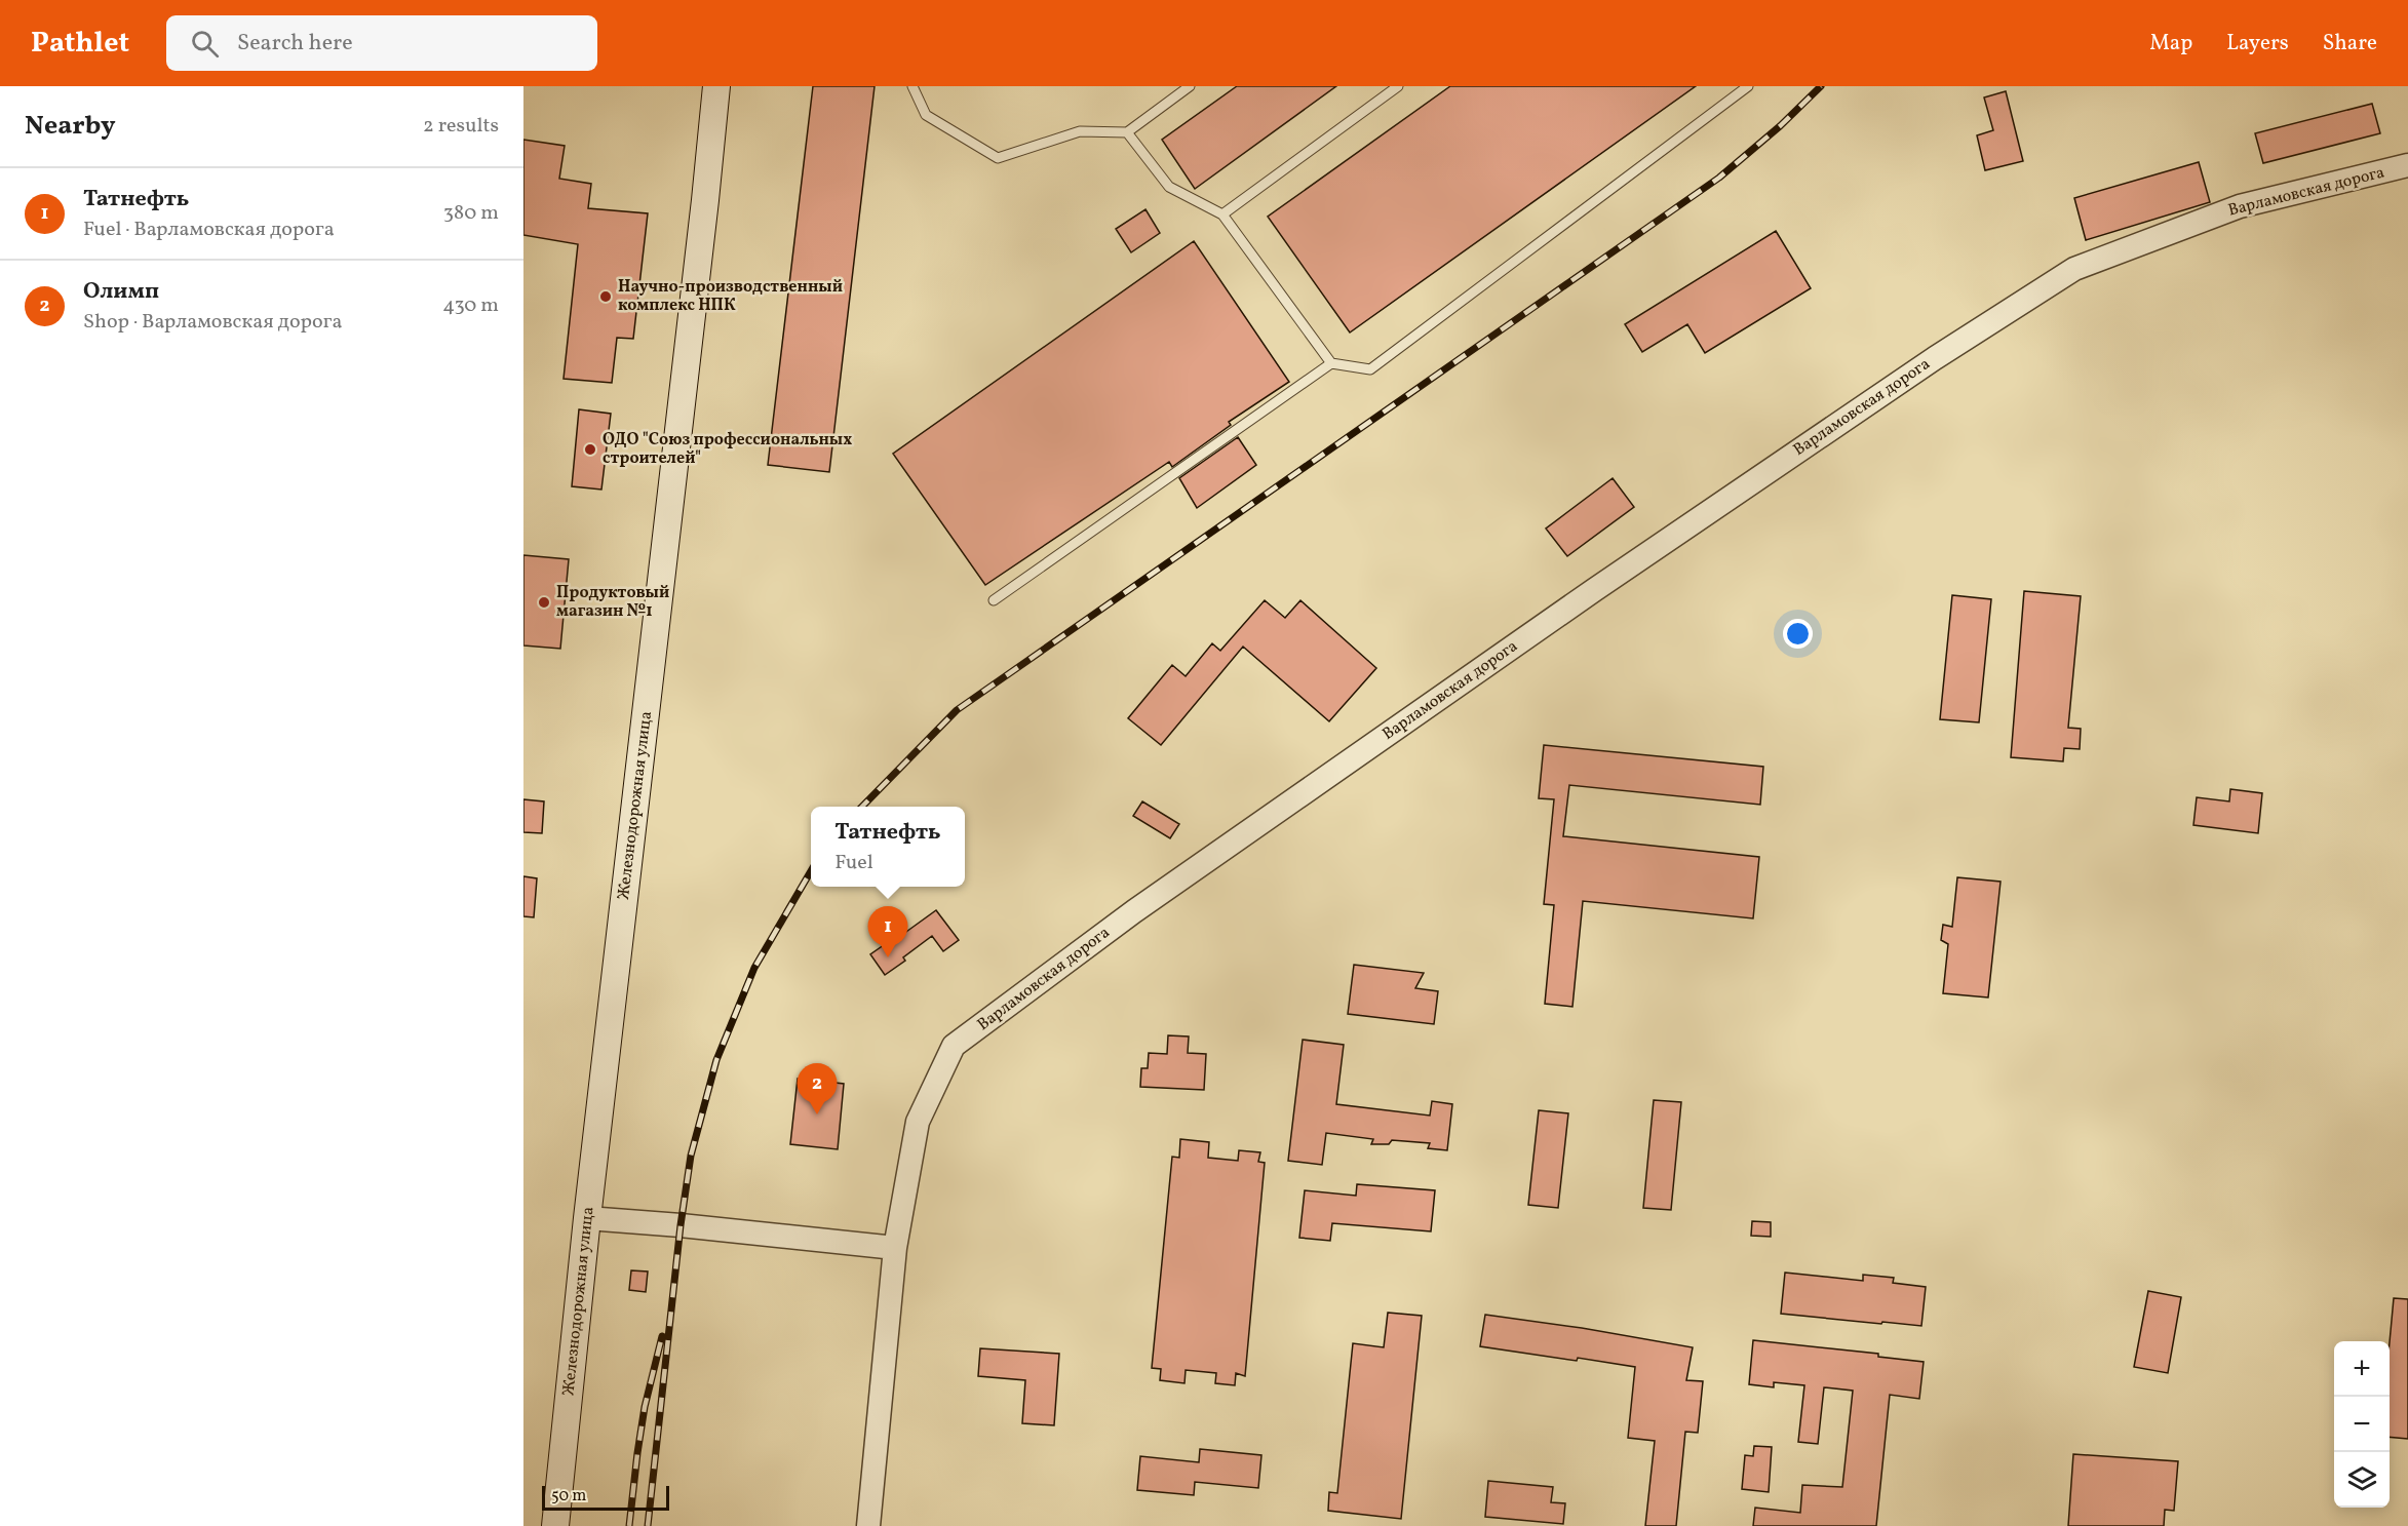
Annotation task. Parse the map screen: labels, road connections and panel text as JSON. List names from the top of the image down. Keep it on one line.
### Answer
{"streets":{"main road":["Железнодорожная улица"],"street":["Варламовская дорога"]},"places":["Научно-производственный комплекс НПК","ОДО \"Союз профессиональных строителей\"","Продуктовый магазин №1"],"scale_bar":"50 m","page":{"header":"Pathlet","search":"Search here","nav":["Map","Layers","Share"],"heading":["Nearby","2 results"],"list":[{"mark":"1","name":"Татнефть","note":"Fuel · Варламовская дорога","value":"380 m"},{"mark":"2","name":"Олимп","note":"Shop · Варламовская дорога","value":"430 m"}],"popup":["Татнефть","Fuel"],"pins":["1","2"],"map_buttons":["+","−"],"scale":"50 m"}}
